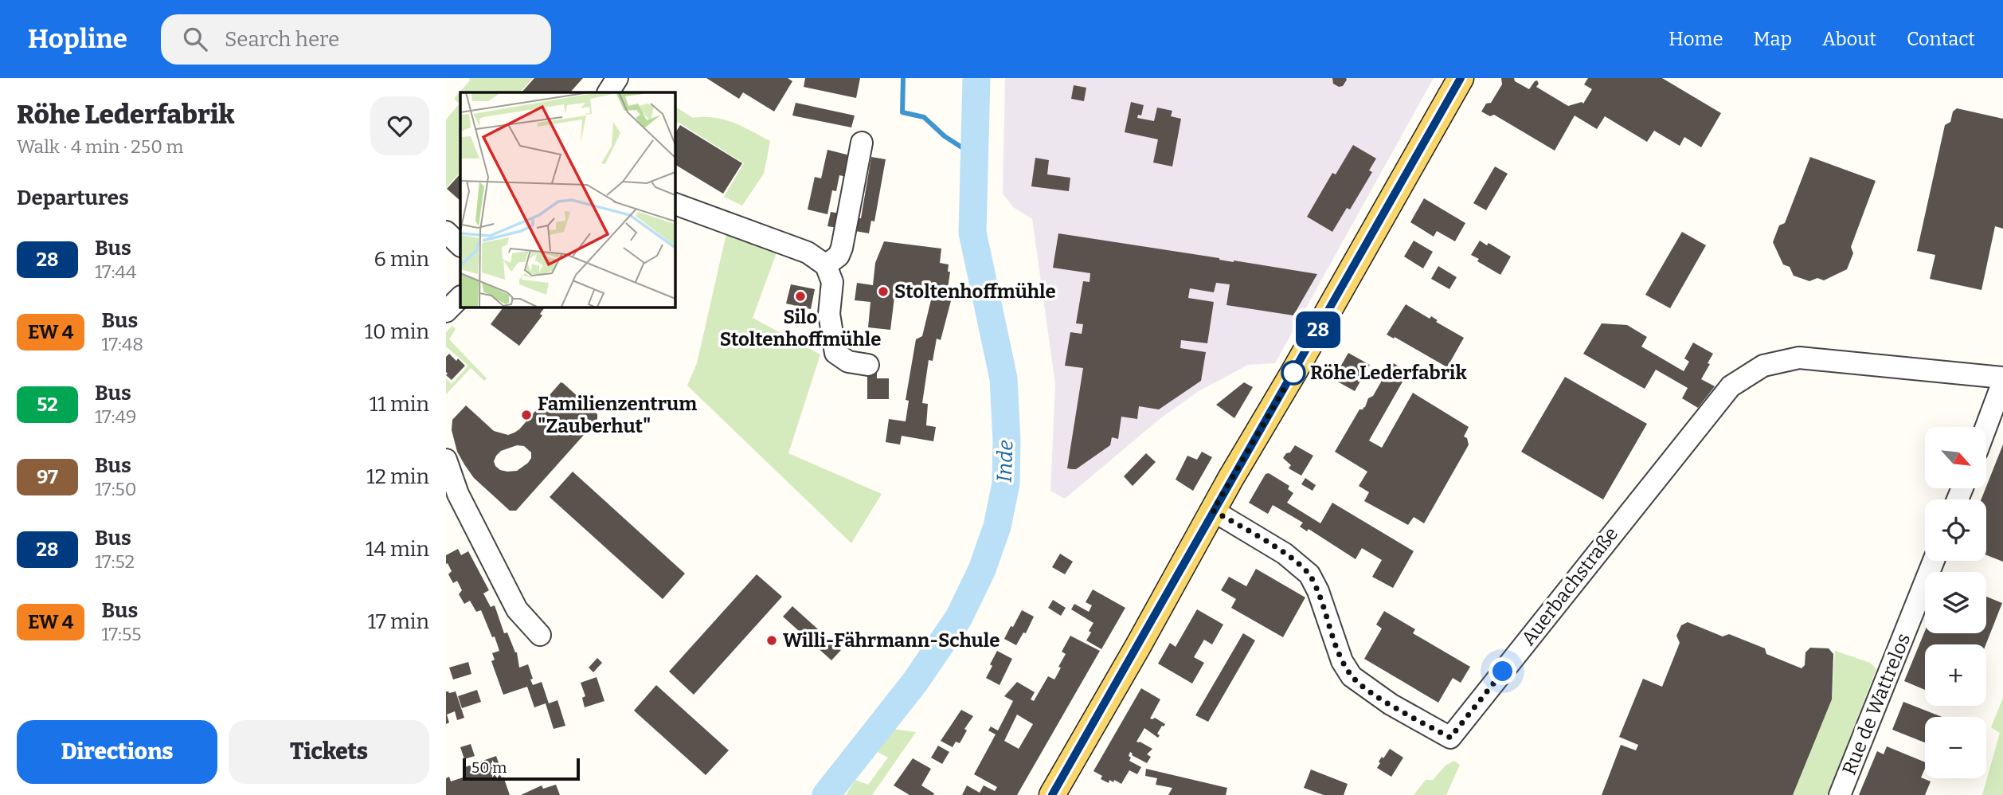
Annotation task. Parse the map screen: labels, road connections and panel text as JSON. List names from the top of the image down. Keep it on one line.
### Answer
{"streets":{"street":["Auerbachstraße","Rue de Wattrelos"]},"water":["Inde"],"places":["Stoltenhoffmühle","Silo Stoltenhoffmühle","Röhe Lederfabrik","Familienzentrum \"Zauberhut\"","Willi-Fährmann-Schule"],"lines":["bus line 28"],"scale_bar":"50 m","north":"bottom right","page":{"header":"Hopline","search":"Search here","nav":["Home","Map","About","Contact"],"heading":[["Röhe Lederfabrik","Walk · 4 min · 250 m"],"Departures"],"on_map":"28","list":[{"mark":"28","name":"Bus","note":"17:44","value":"6 min"},{"mark":"EW 4","name":"Bus","note":"17:48","value":"10 min"},{"mark":"52","name":"Bus","note":"17:49","value":"11 min"},{"mark":"97","name":"Bus","note":"17:50","value":"12 min"},{"mark":"28","name":"Bus","note":"17:52","value":"14 min"},{"mark":"EW 4","name":"Bus","note":"17:55","value":"17 min"}],"map_buttons":["+","−"],"buttons":["Directions","Tickets"],"scale":"50 m"}}
